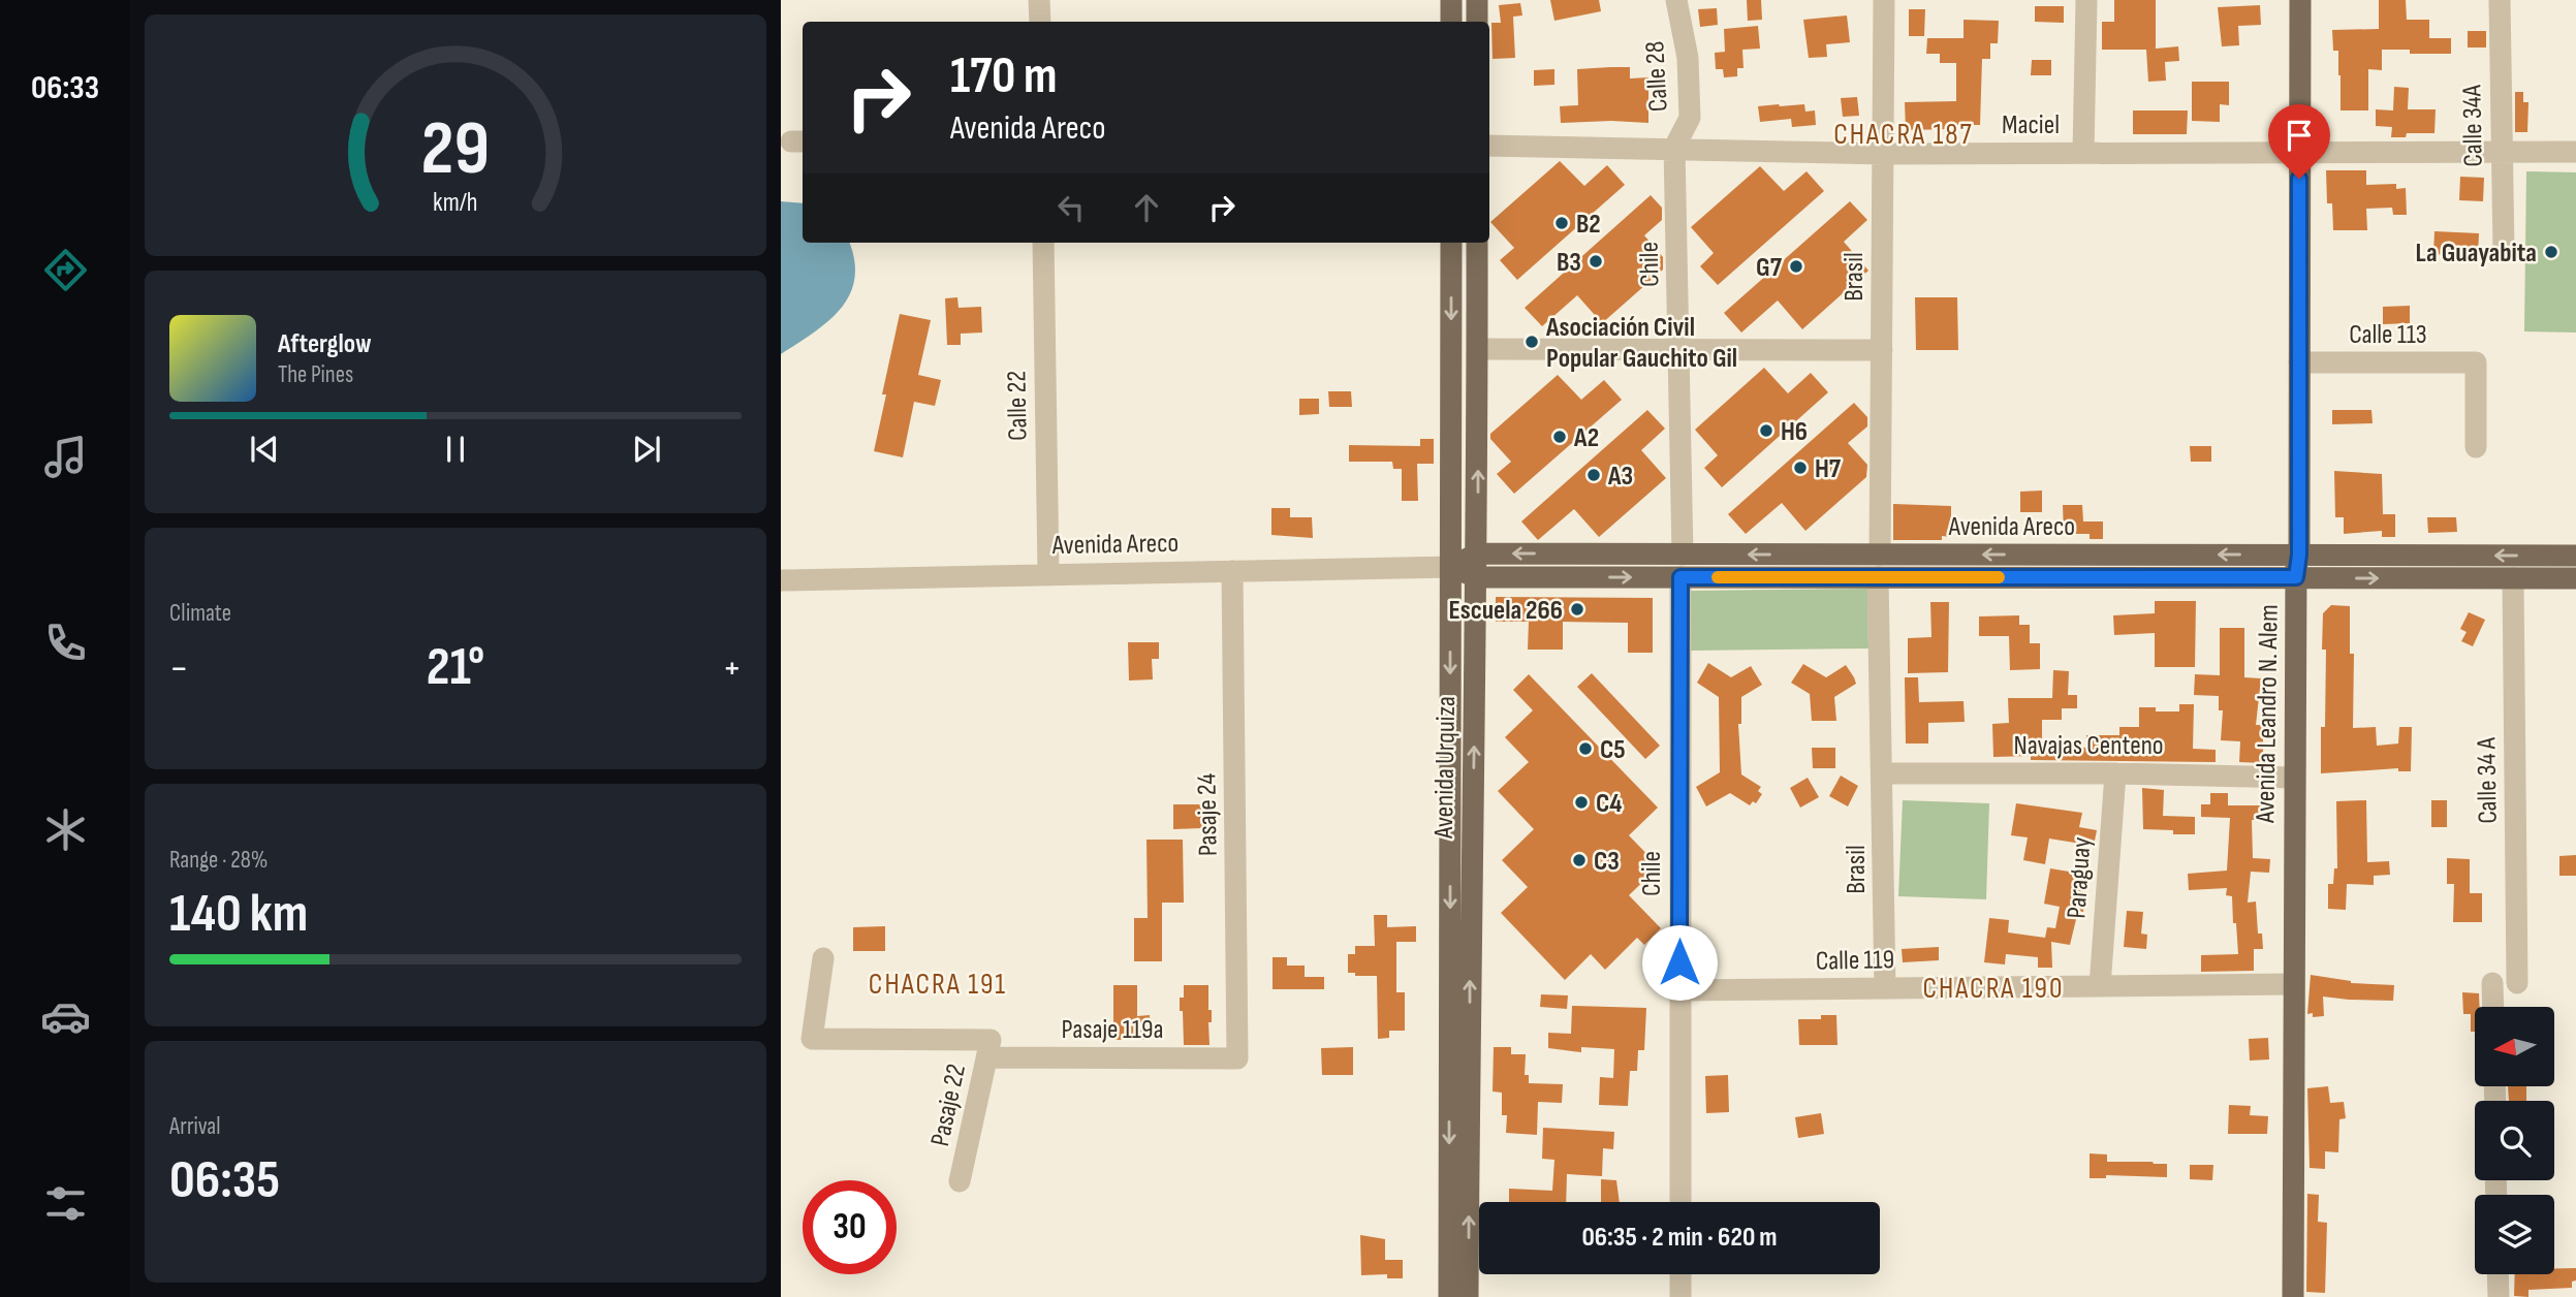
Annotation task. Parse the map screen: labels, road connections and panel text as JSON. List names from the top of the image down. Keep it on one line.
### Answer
{"streets":{"main road":["Avenida Areco","Avenida Leandro N. Alem","Avenida Urquiza"],"street":["Calle 28","Maciel","Calle 34A","Chile","Brasil","Calle 113","Calle 22","Navajas Centeno","Calle 34 A","Pasaje 24","Paraguay","Calle 119","Pasaje 119a","Pasaje 22"]},"crossings":[["Calle 28","Maciel"],["Calle 28","Chile"],["Maciel","Calle 34A"],["Maciel","Chile"],["Maciel","Brasil"],["Maciel","Avenida Leandro N. Alem"],["Chile","Avenida Areco"],["Chile","Calle 119"],["Brasil","Avenida Areco"],["Brasil","Navajas Centeno"],["Brasil","Calle 119"],["Calle 113","Avenida Leandro N. Alem"],["Calle 22","Avenida Areco"],["Avenida Areco","Avenida Leandro N. Alem"],["Avenida Areco","Avenida Urquiza"],["Avenida Areco","Calle 34 A"],["Avenida Areco","Pasaje 24"],["Avenida Leandro N. Alem","Navajas Centeno"],["Avenida Leandro N. Alem","Calle 119"],["Navajas Centeno","Paraguay"],["Pasaje 24","Pasaje 119a"],["Paraguay","Calle 119"],["Pasaje 119a","Pasaje 22"]],"districts":["CHACRA 187","CHACRA 191","CHACRA 190"],"places":["B2","La Guayabita","B3","G7","Asociación Civil Popular Gauchito Gil","H6","A2","H7","A3","Escuela 266","C5","C4","C3"],"north":"left","page":{"tabs":"06:33","turn":["170 m","Avenida Areco"],"song":["Afterglow","The Pines"],"tile":["Climate",["Range · 28%","140 km"],["Arrival","06:35"]],"heat":["−","21°","+"],"limit":"30","trip":"06:35 · 2 min · 620 m","gauge":["29","km/h"]}}
